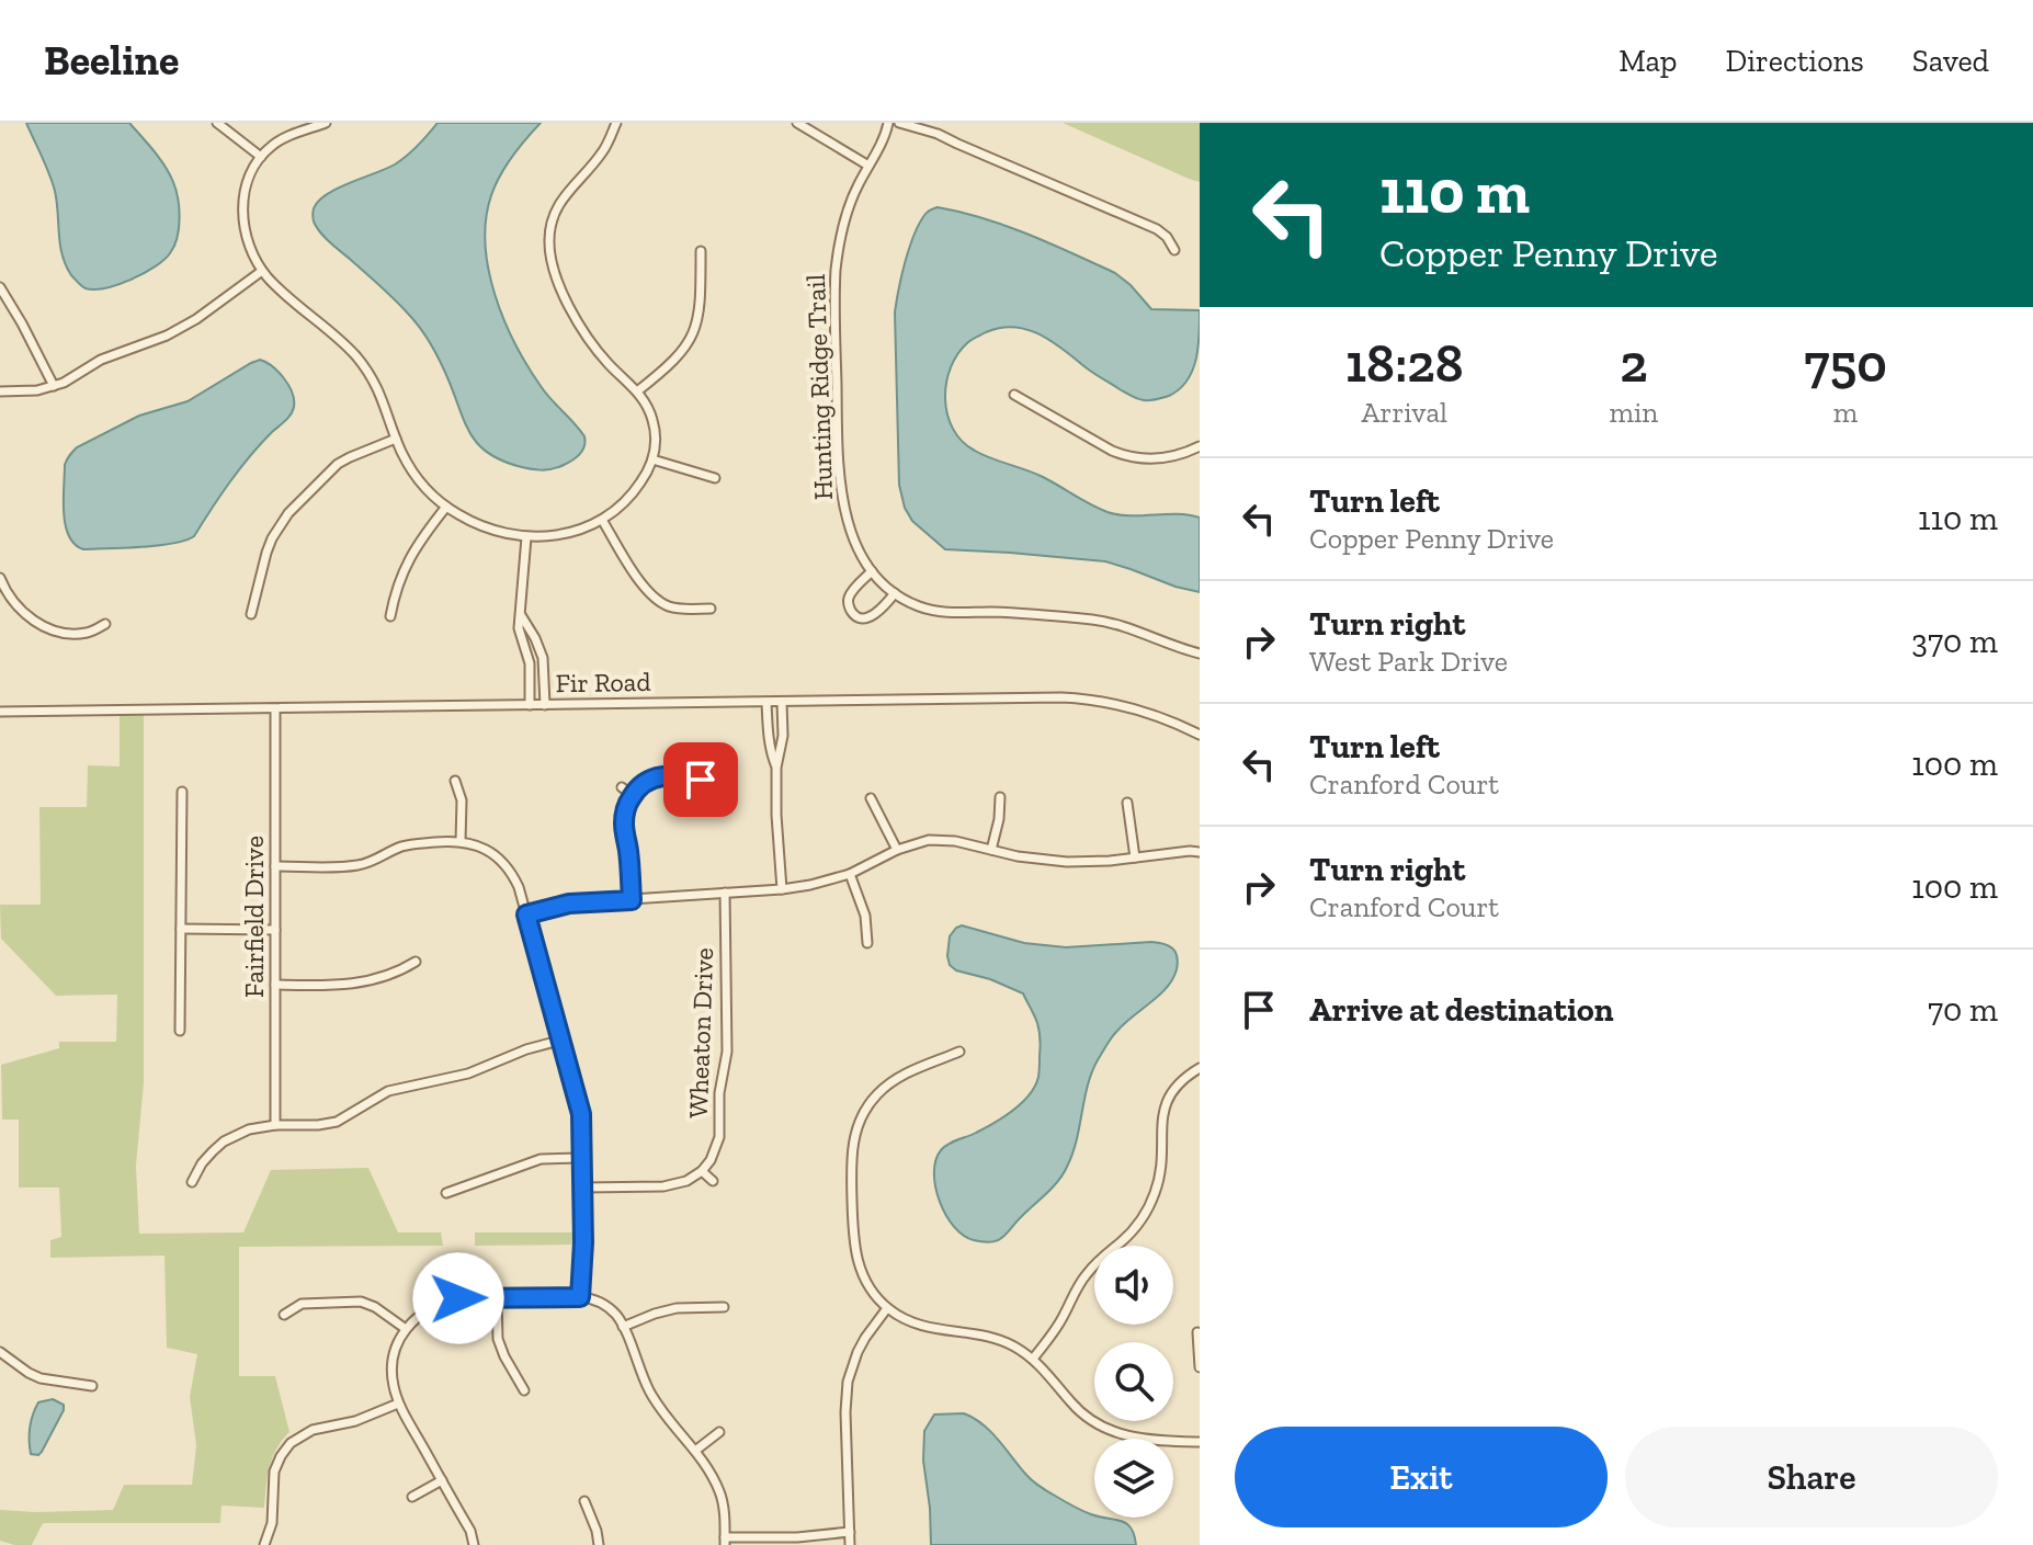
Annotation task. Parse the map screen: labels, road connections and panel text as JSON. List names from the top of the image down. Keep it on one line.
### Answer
{"streets":{"street":["Hunting Ridge Trail","Fir Road","Fairfield Drive","Wheaton Drive"]},"crossings":[["Fir Road","Fairfield Drive"]],"page":{"header":"Beeline","nav":["Map","Directions","Saved"],"turn":["110 m","Copper Penny Drive"],"eta":["18:28","Arrival","2","min","750","m"],"list":[{"name":"Turn left","note":"Copper Penny Drive","value":"110 m"},{"name":"Turn right","note":"West Park Drive","value":"370 m"},{"name":"Turn left","note":"Cranford Court","value":"100 m"},{"name":"Turn right","note":"Cranford Court","value":"100 m"},{"name":"Arrive at destination","value":"70 m"}],"buttons":["Exit","Share"]}}
